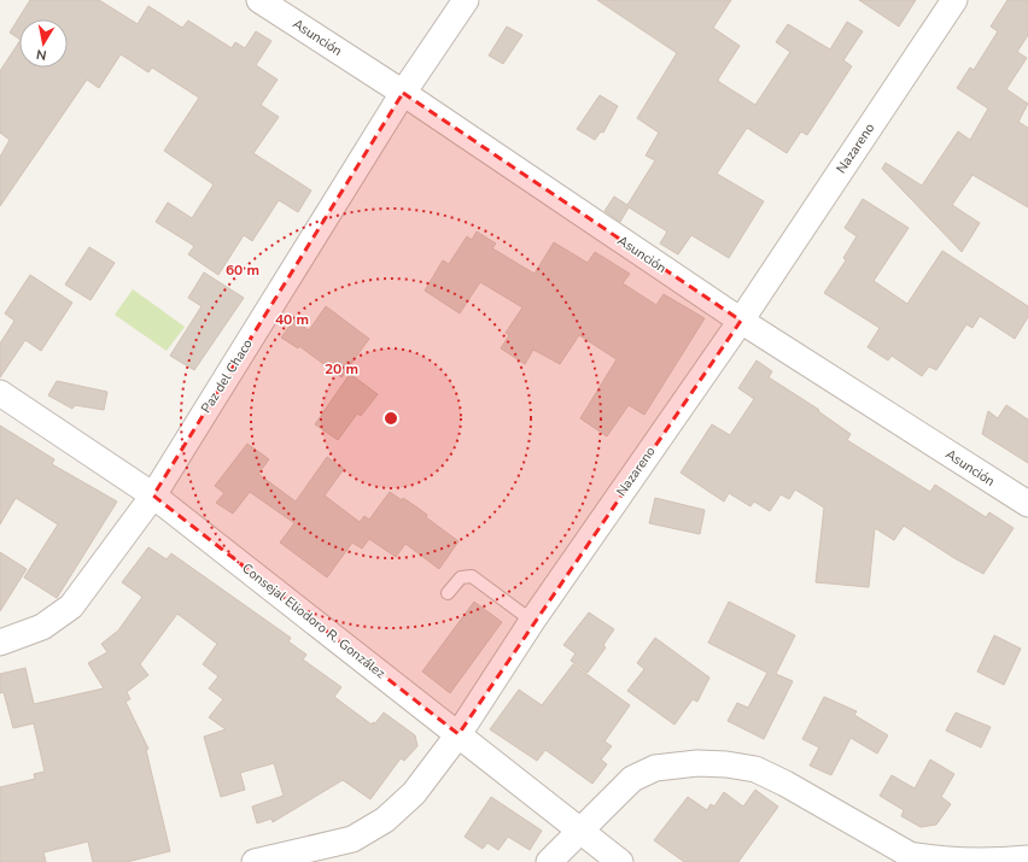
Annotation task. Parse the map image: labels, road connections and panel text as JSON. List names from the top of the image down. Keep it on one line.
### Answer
{"streets":{"street":["Asunción","Nazareno","Paz del Chaco","Consejal Eliodoro R. González"]},"crossings":[["Asunción","Nazareno"],["Asunción","Paz del Chaco"],["Nazareno","Consejal Eliodoro R. González"],["Paz del Chaco","Consejal Eliodoro R. González"]],"north":"bottom","rings":["60 m","40 m","20 m"]}
